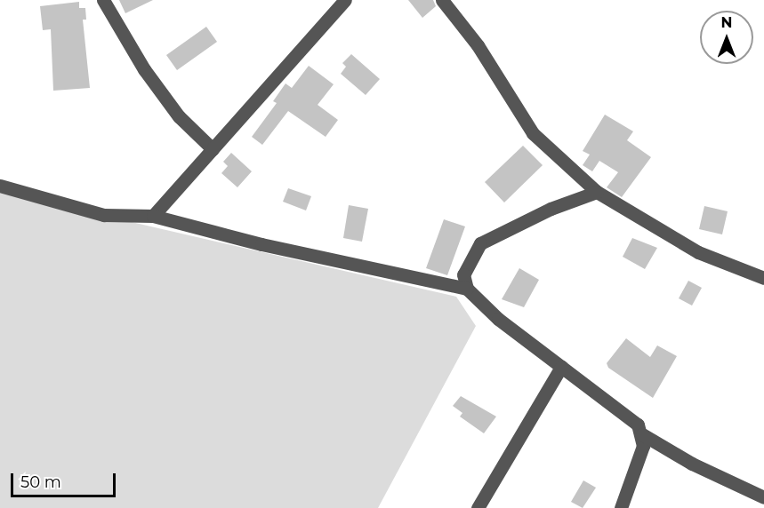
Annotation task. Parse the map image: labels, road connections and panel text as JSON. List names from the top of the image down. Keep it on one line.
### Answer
{"scale_bar":"50 m","north":"top"}
